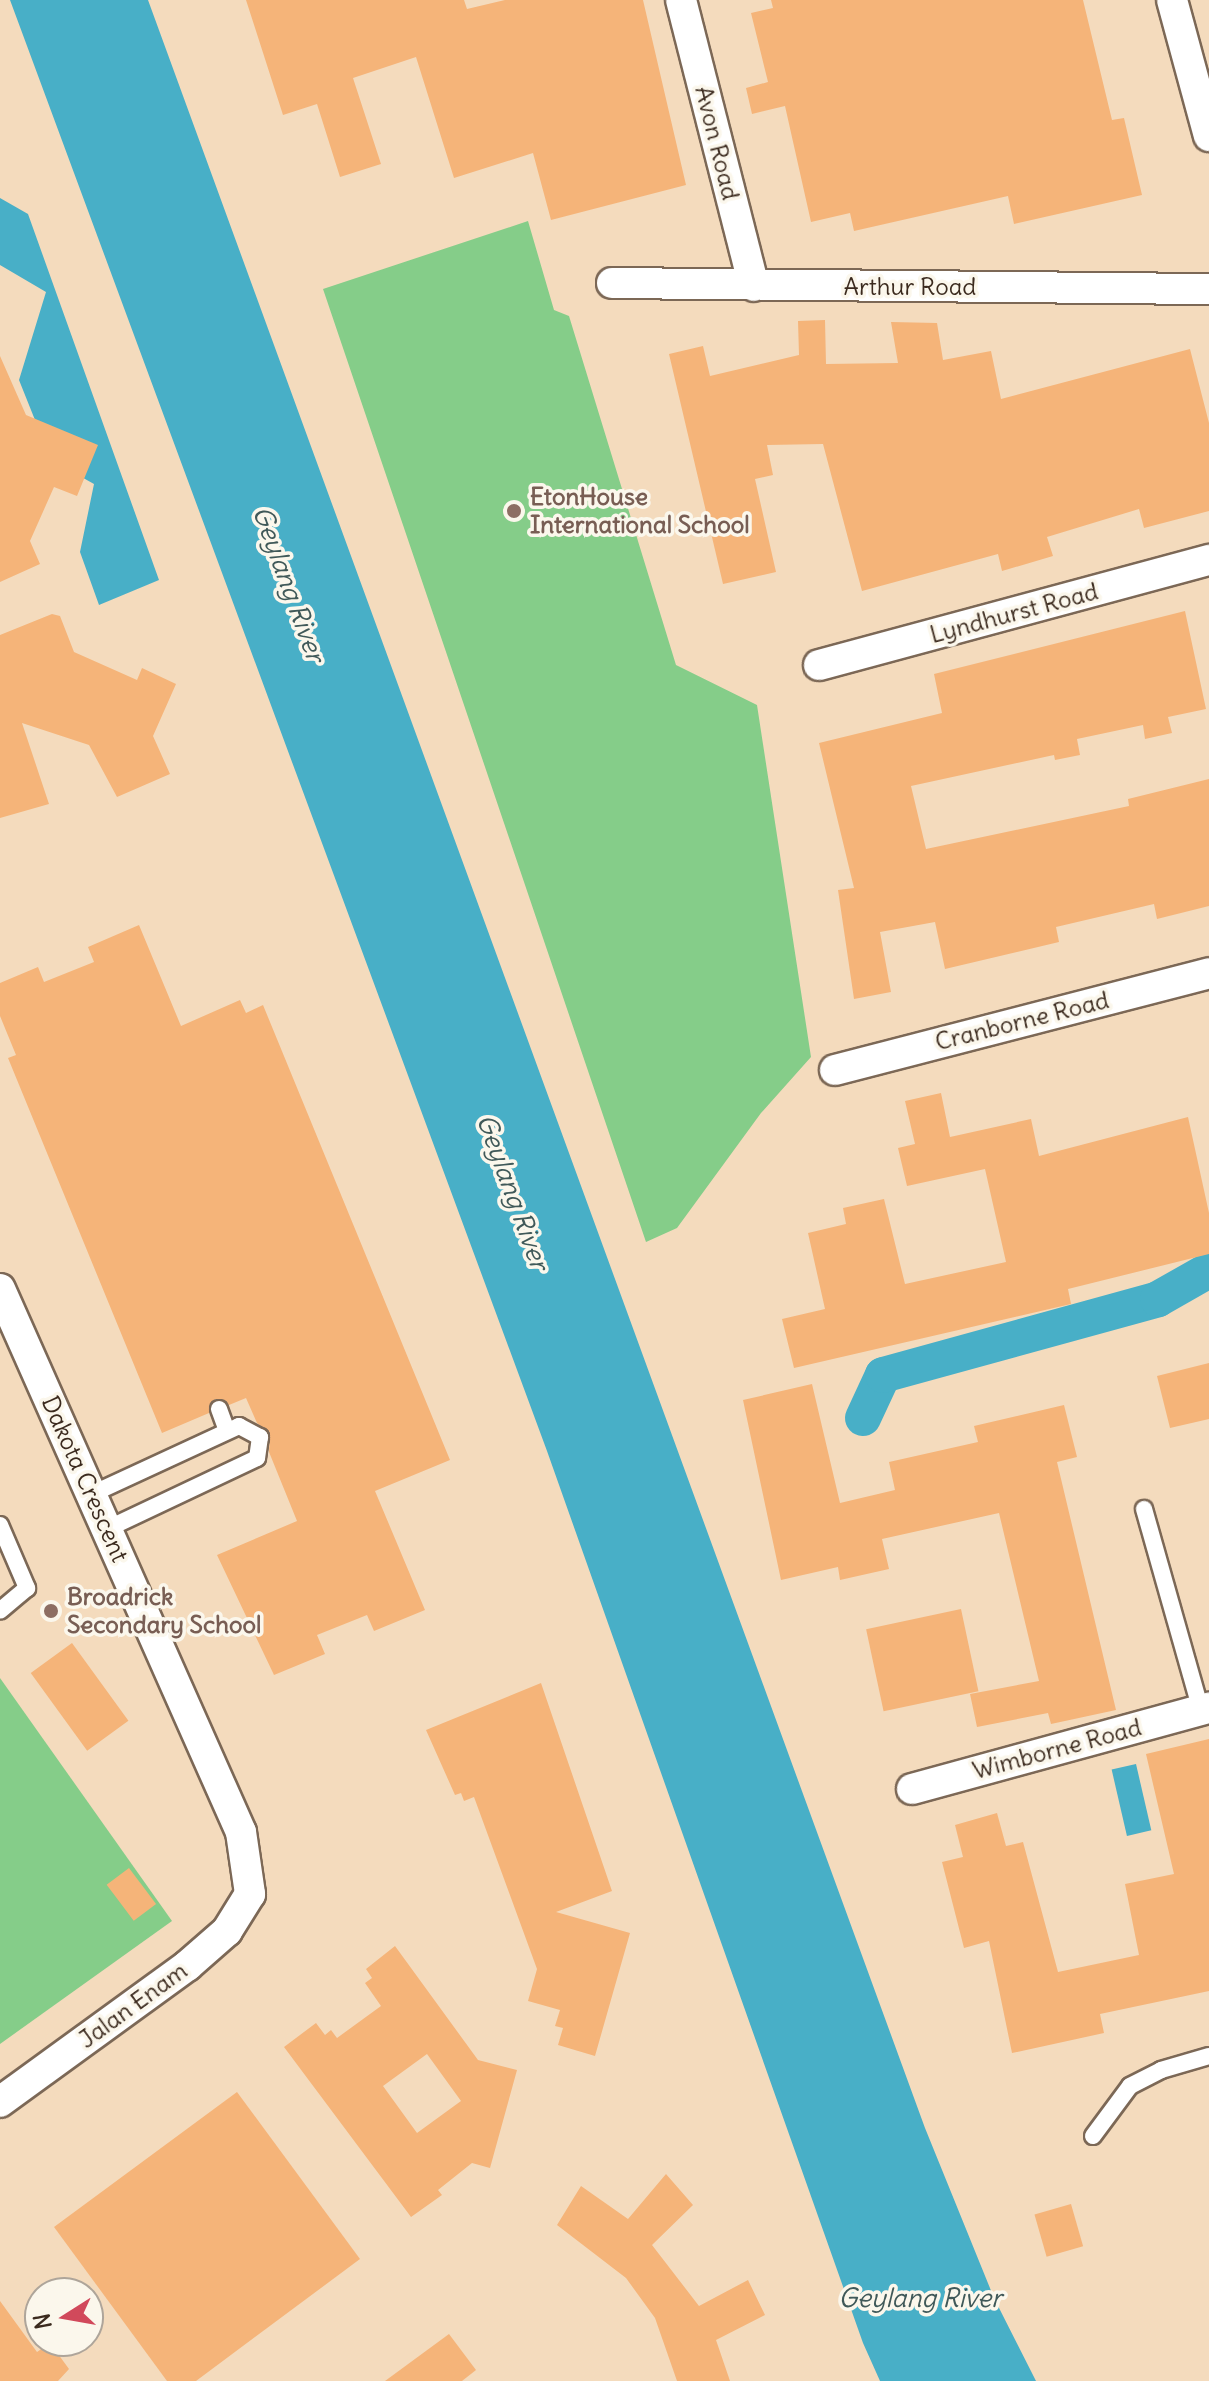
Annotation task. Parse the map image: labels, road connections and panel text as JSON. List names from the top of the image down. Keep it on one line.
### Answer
{"streets":{"street":["Avon Road","Arthur Road","Lyndhurst Road","Cranborne Road","Dakota Crescent","Wimborne Road","Jalan Enam"]},"crossings":[["Avon Road","Arthur Road"],["Dakota Crescent","Jalan Enam"]],"water":["Geylang River"],"places":["EtonHouse International School","Broadrick Secondary School"],"north":"left"}
